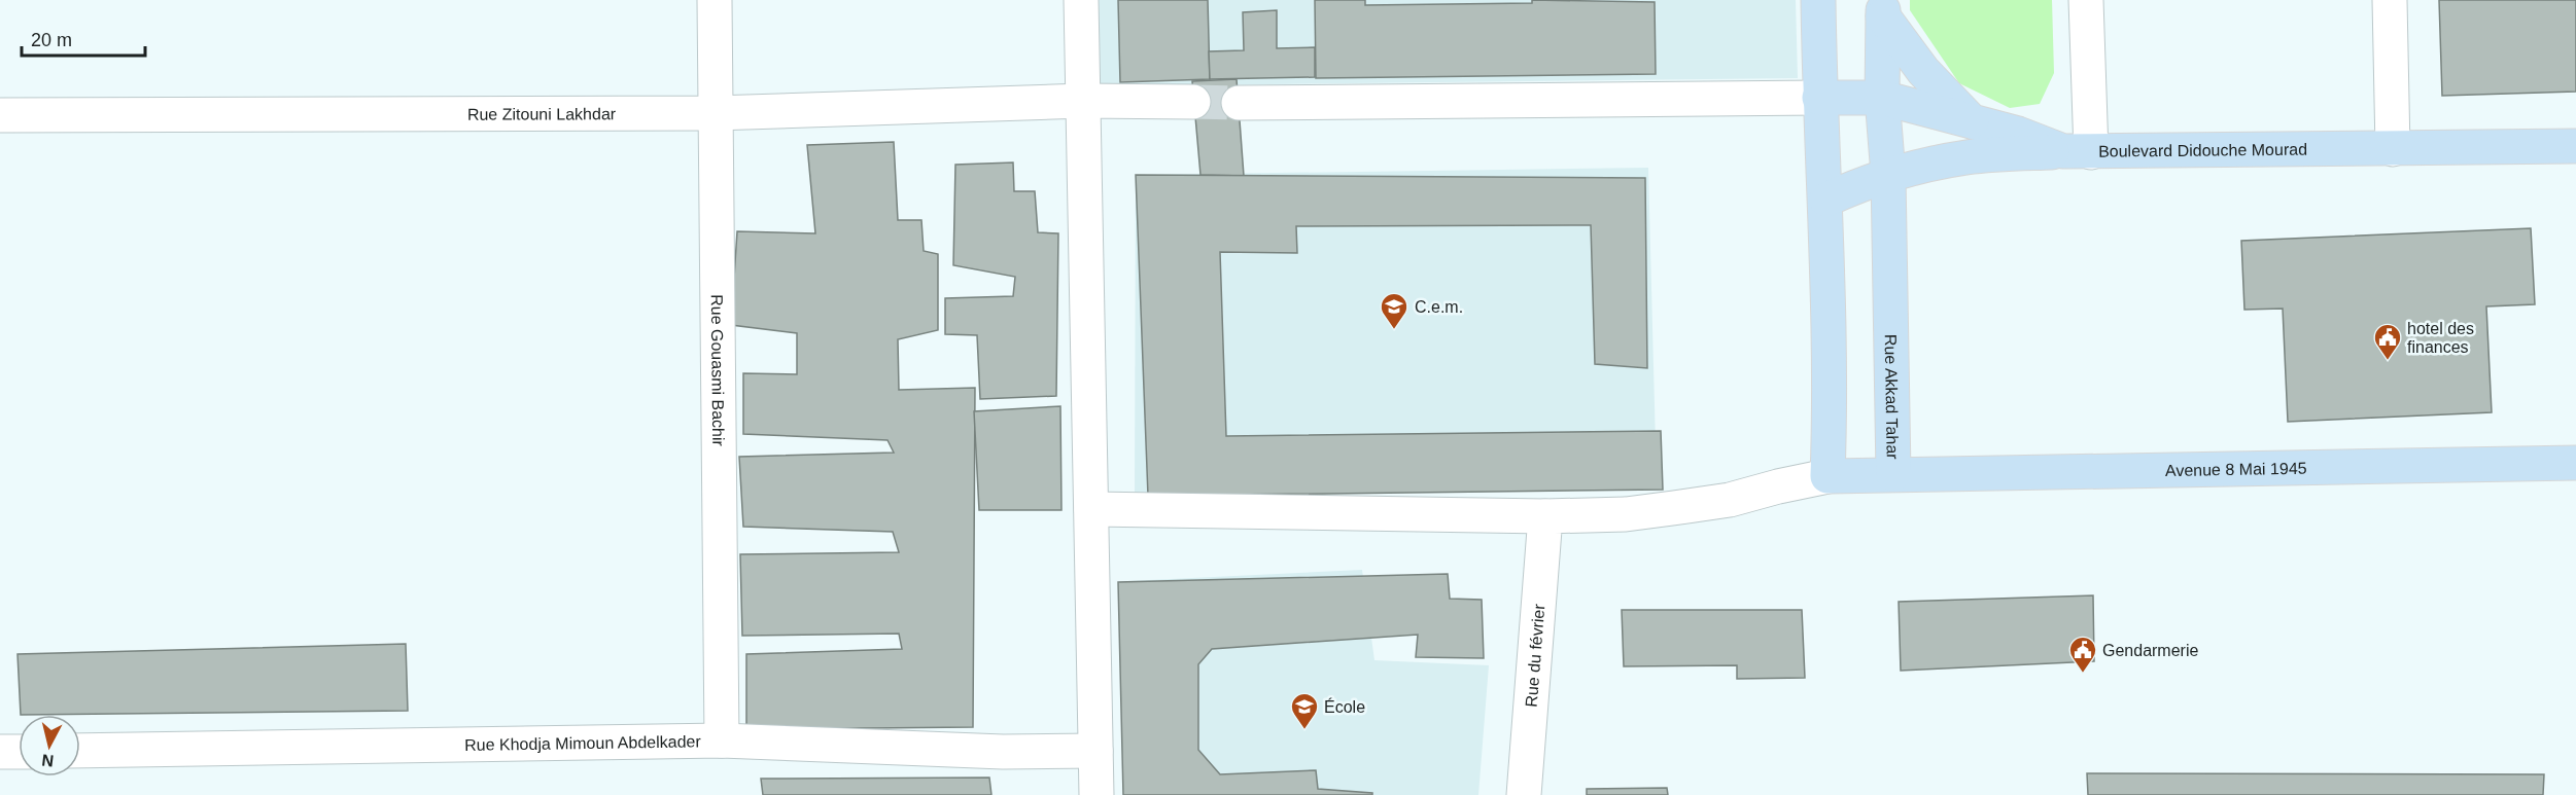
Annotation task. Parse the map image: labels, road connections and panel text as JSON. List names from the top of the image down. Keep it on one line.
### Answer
{"streets":{"main road":["Boulevard Didouche Mourad","Rue Akkad Tahar","Avenue 8 Mai 1945"],"street":["Rue Zitouni Lakhdar","Rue Gouasmi Bachir","Rue du février","Rue Khodja Mimoun Abdelkader"]},"crossings":[["Rue Zitouni Lakhdar","Rue Gouasmi Bachir"],["Boulevard Didouche Mourad","Rue Akkad Tahar"],["Rue Gouasmi Bachir","Rue Khodja Mimoun Abdelkader"],["Rue Akkad Tahar","Avenue 8 Mai 1945"]],"places":{"school or university":["C.e.m.","École"],"public building":["hotel des finances","Gendarmerie"]},"scale_bar":"20 m","north":"bottom"}
